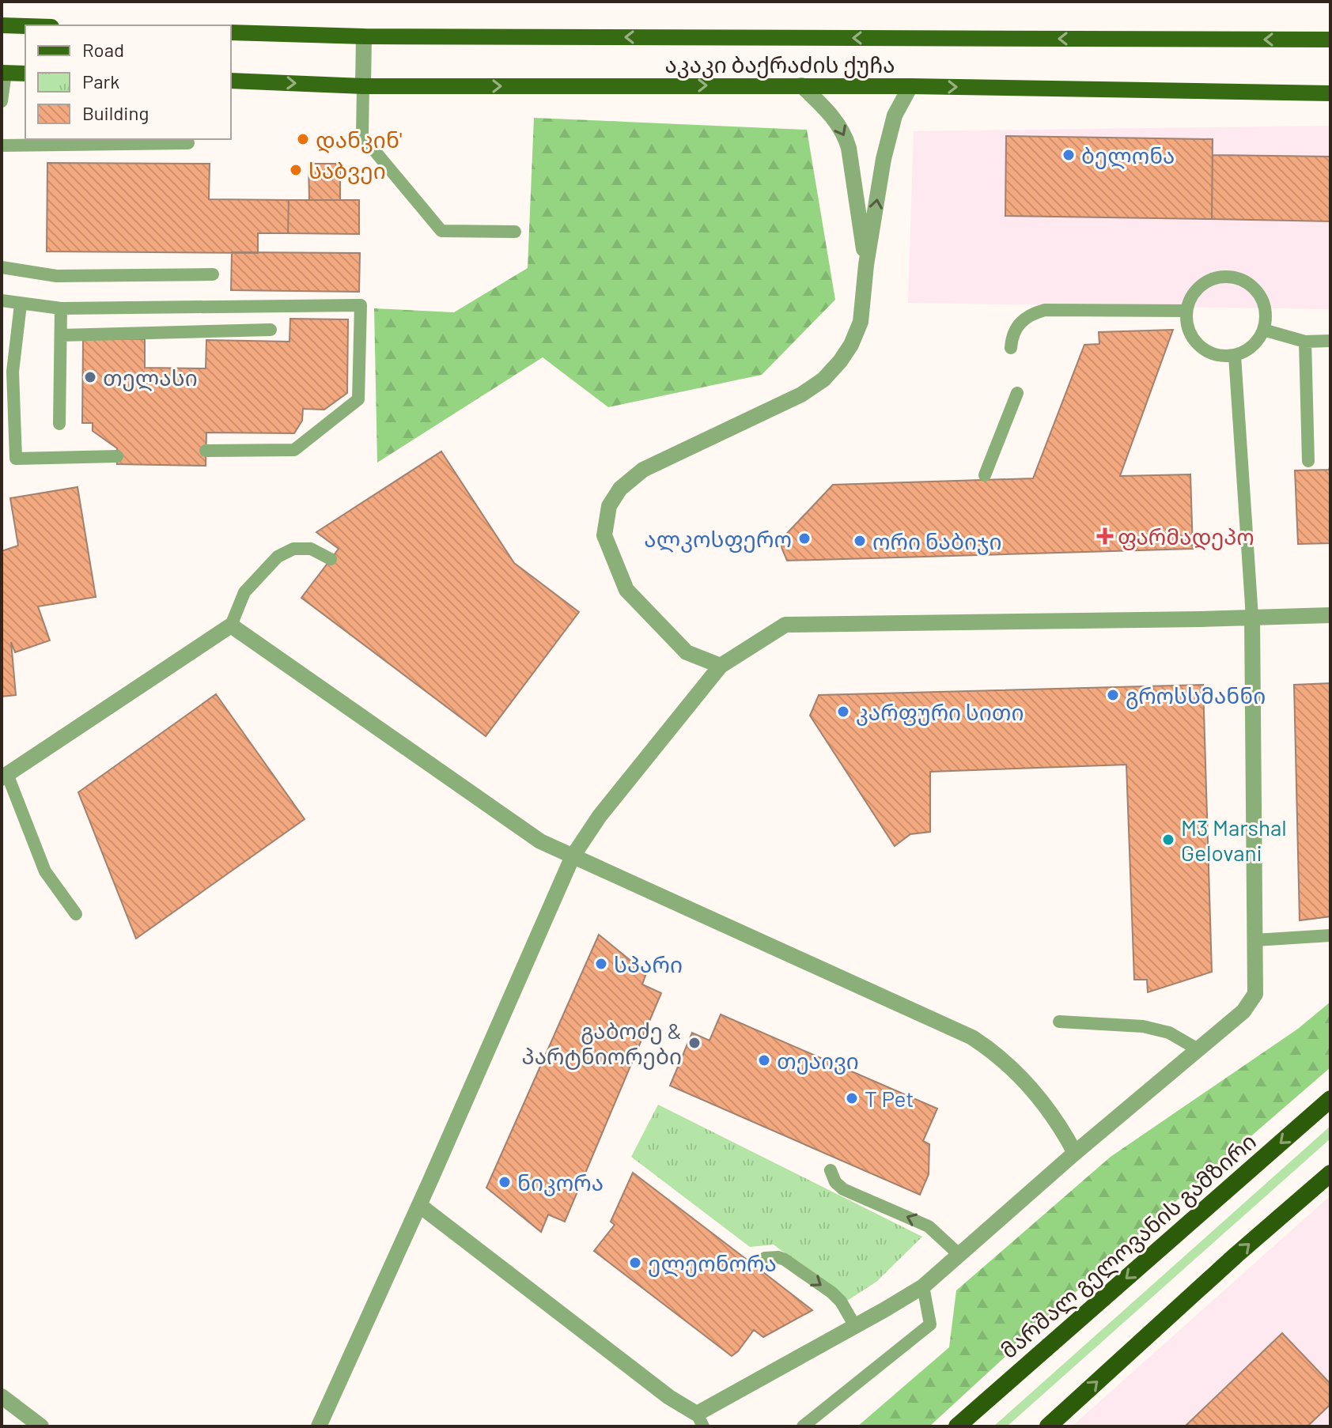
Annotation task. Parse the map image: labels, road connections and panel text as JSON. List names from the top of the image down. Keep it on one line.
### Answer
{"streets":{"highway":["მარშალ გელოვანის გამზირი"],"main road":["აკაკი ბაქრაძის ქუჩა"]},"places":{"other":["დანკინ'","ბელონა","საბვეი","თელასი","ალკოსფერო","ორი ნაბიჯი","გროსსმანნი","კარფური სითი","M3 Marshal Gelovani","სპარი","გაბოძე & პარტნიორები","თეაივი","T Pet","ნიკორა","ელეონორა"],"health":["ფარმადეპო"]},"legend":["Road","Park","Building"]}
